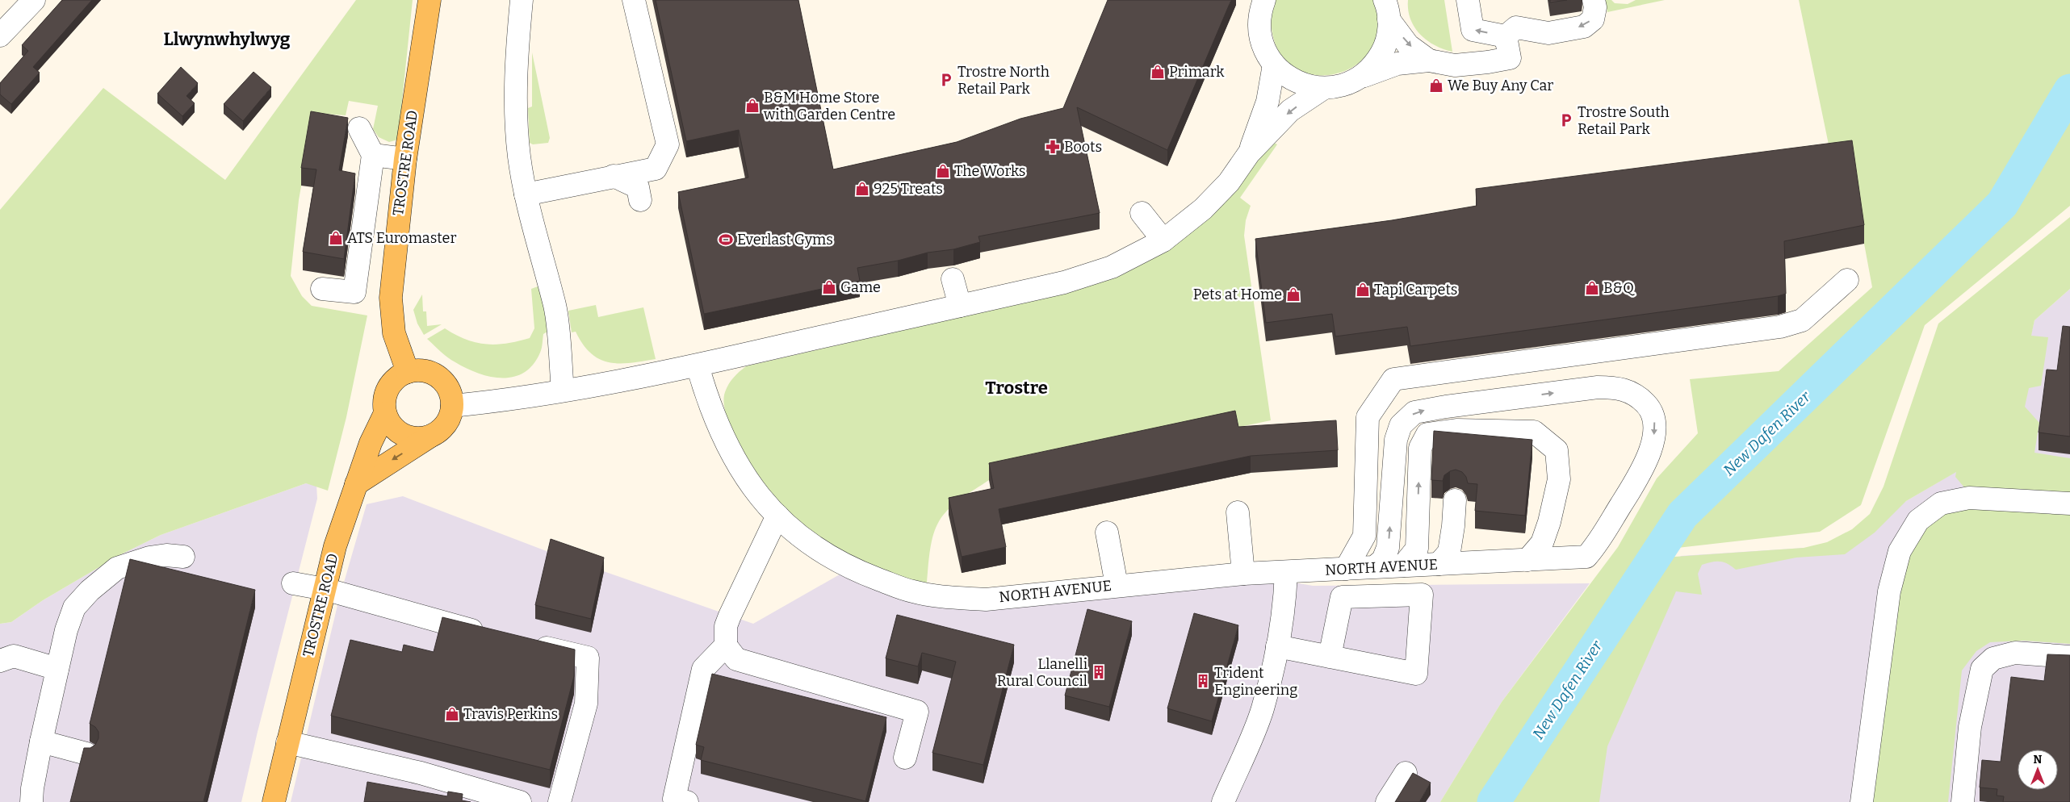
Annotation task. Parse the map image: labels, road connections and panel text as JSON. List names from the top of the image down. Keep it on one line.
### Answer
{"streets":{"main road":["TROSTRE ROAD"],"street":["NORTH AVENUE"]},"districts":["Llwynwhylwyg","Trostre"],"water":["New Dafen River"],"places":{"shop":["Primark","We Buy Any Car","B&M Home Store with Garden Centre","The Works","925 Treats","ATS Euromaster","Game","B&Q","Tapi Carpets","Pets at Home","Travis Perkins"],"parking":["Trostre North Retail Park","Trostre South Retail Park"],"pharmacy":["Boots"],"sports":["Everlast Gyms"],"building":["Llanelli Rural Council","Trident Engineering"]},"north":"top"}
